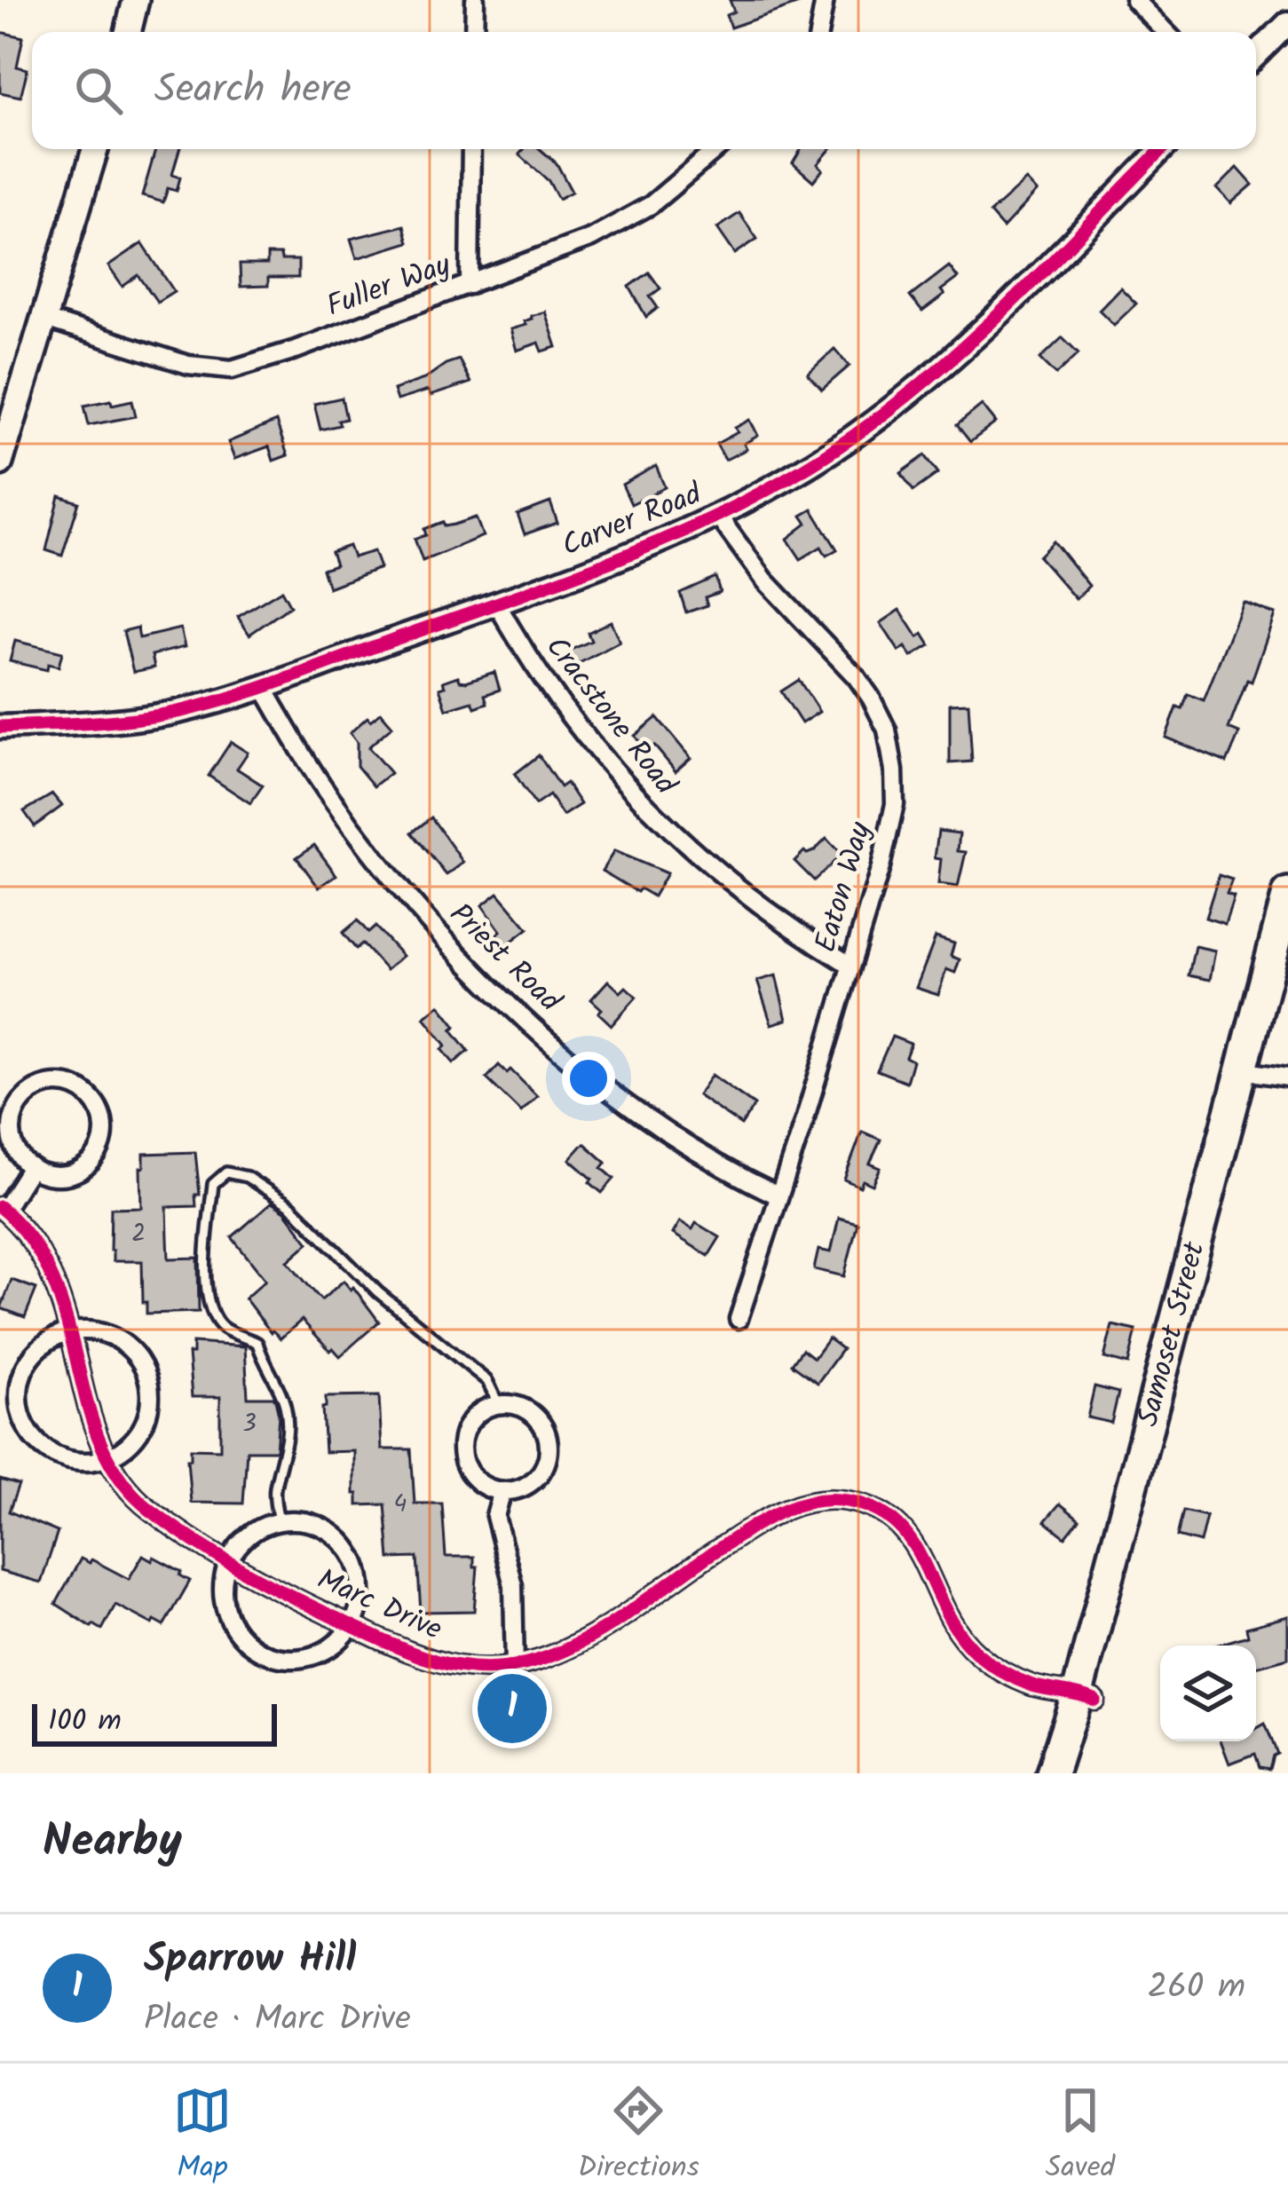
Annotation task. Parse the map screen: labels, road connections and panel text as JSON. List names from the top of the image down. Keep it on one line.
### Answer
{"streets":{"highway":["Samoset Street"],"street":["Fuller Way","Carver Road","Cracstone Road","Eaton Way","Priest Road","Marc Drive"]},"crossings":[["Carver Road","Cracstone Road"],["Carver Road","Eaton Way"],["Carver Road","Priest Road"],["Cracstone Road","Eaton Way"],["Eaton Way","Priest Road"],["Samoset Street","Marc Drive"]],"house_numbers":["2","3","4"],"scale_bar":"100 m","page":{"search":"Search here","pins":"1","scale":"100 m","heading":"Nearby","list":[{"mark":"1","name":"Sparrow Hill","note":"Place · Marc Drive","value":"260 m"}],"nav":["Map","Directions","Saved"]}}
